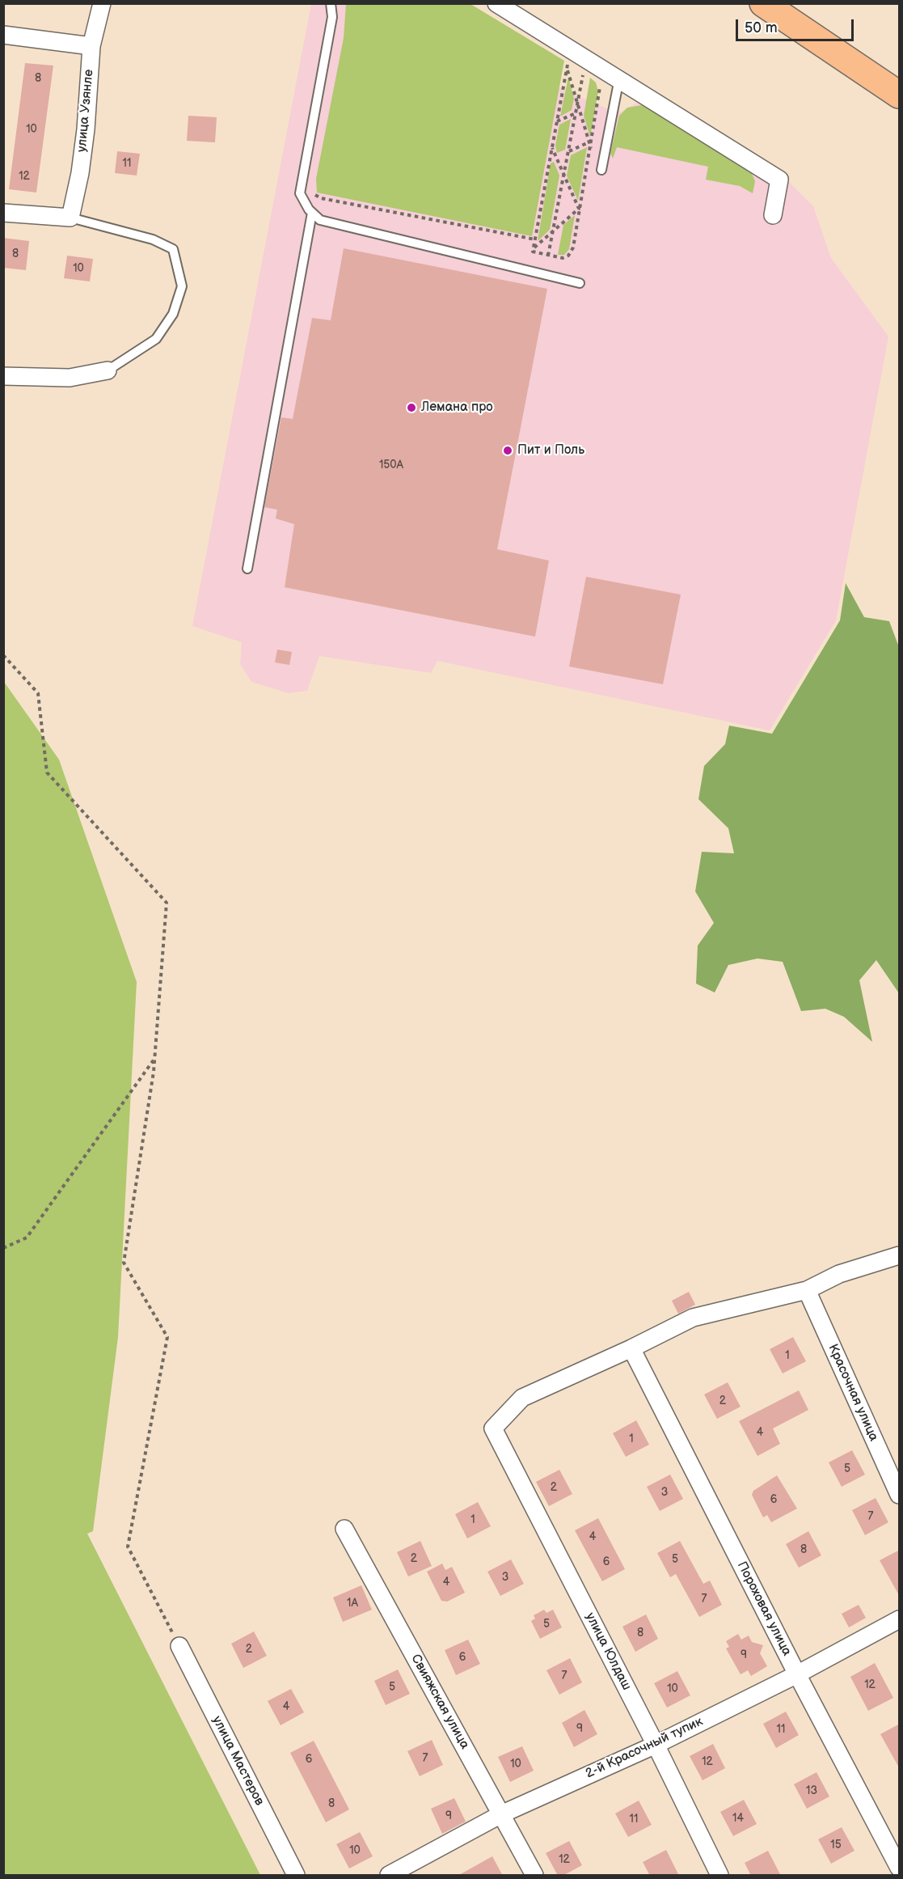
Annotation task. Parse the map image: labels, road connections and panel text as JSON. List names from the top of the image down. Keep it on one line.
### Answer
{"streets":{"street":["улица Узянле","Красочная улица","Пороховая улица","улица Юлдаш","Свияжская улица","2-й Красочный тупик","улица Мастеров"]},"crossings":[["Пороховая улица","улица Юлдаш"],["Пороховая улица","2-й Красочный тупик"],["улица Юлдаш","2-й Красочный тупик"],["Свияжская улица","2-й Красочный тупик"]],"places":["Лемана про","Пит и Поль"],"house_numbers":["8","10","11","12","8","10","150А","1","2","4","1","5","2","3","6","7","1","4","8","2","5","6","3","4","7","1А","5","8","2","9","6","7","12","5","10","4","9","11","7","6","12","10","13","8","9","14","11","15","10","12"],"scale_bar":"50 m"}
